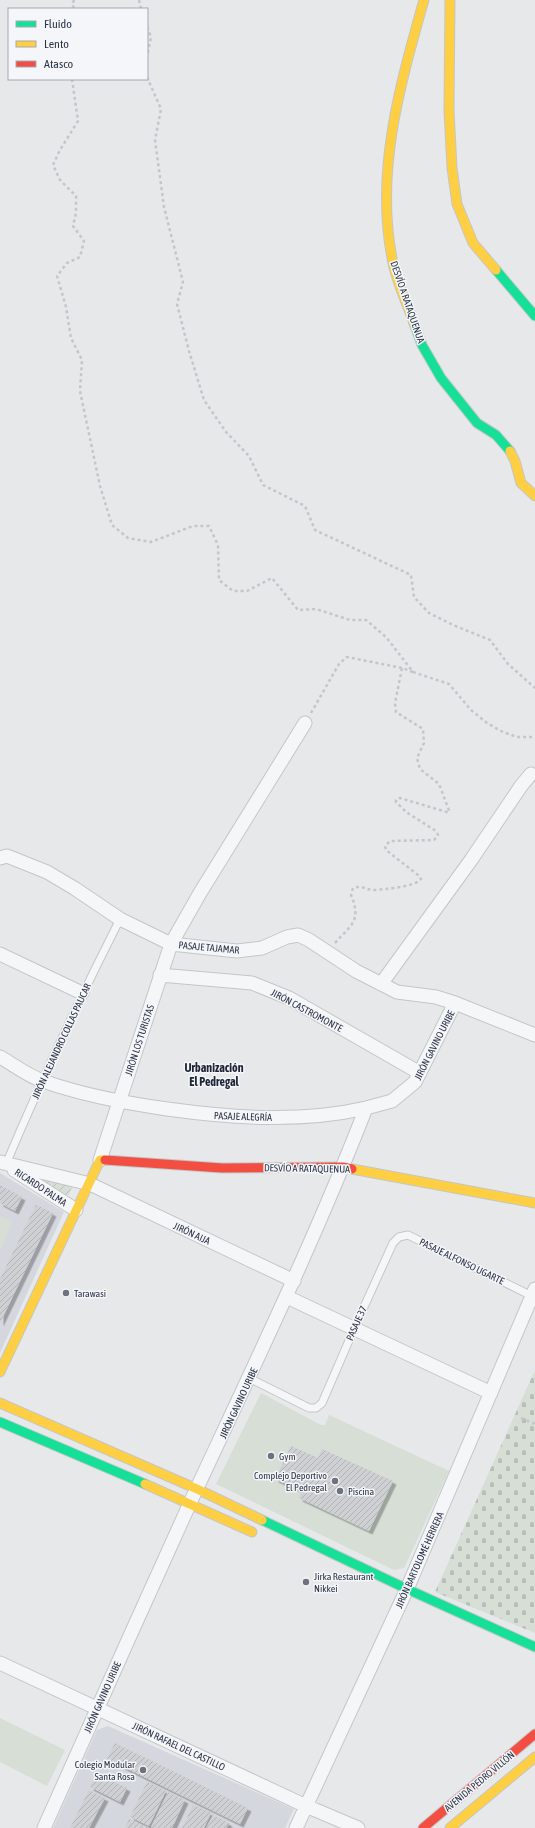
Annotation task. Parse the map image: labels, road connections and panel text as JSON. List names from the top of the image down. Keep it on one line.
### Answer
{"streets":{"street":["DESVÍO A RATAQUENUA","PASAJE TAJAMAR","JIRÓN CASTROMONTE","JIRÓN LOS TURISTAS","JIRÓN GAVINO URIBE","PASAJE ALEGRÍA","RICARDO PALMA","JIRÓN AIJA","JIRÓN BARTOLOMÉ HERRERA","JIRÓN RAFAEL DEL CASTILLO","AVENIDA PEDRO VILLÓN"],"lane":["JIRÓN ALEJANDRO COLLAS PAUCAR","PASAJE ALFONSO UGARTE","PASAJE 37"]},"crossings":[["DESVÍO A RATAQUENUA","JIRÓN LOS TURISTAS"],["DESVÍO A RATAQUENUA","JIRÓN GAVINO URIBE"],["PASAJE TAJAMAR","JIRÓN LOS TURISTAS"],["PASAJE TAJAMAR","JIRÓN ALEJANDRO COLLAS PAUCAR"],["PASAJE TAJAMAR","JIRÓN GAVINO URIBE"],["JIRÓN CASTROMONTE","JIRÓN LOS TURISTAS"],["JIRÓN CASTROMONTE","JIRÓN GAVINO URIBE"],["JIRÓN LOS TURISTAS","PASAJE ALEGRÍA"],["JIRÓN LOS TURISTAS","RICARDO PALMA"],["JIRÓN LOS TURISTAS","JIRÓN AIJA"],["JIRÓN ALEJANDRO COLLAS PAUCAR","PASAJE ALEGRÍA"],["JIRÓN ALEJANDRO COLLAS PAUCAR","RICARDO PALMA"],["JIRÓN ALEJANDRO COLLAS PAUCAR","JIRÓN AIJA"],["JIRÓN GAVINO URIBE","PASAJE ALEGRÍA"],["JIRÓN GAVINO URIBE","JIRÓN AIJA"],["JIRÓN GAVINO URIBE","PASAJE 37"],["JIRÓN GAVINO URIBE","JIRÓN RAFAEL DEL CASTILLO"],["RICARDO PALMA","JIRÓN AIJA"],["PASAJE ALFONSO UGARTE","PASAJE 37"],["PASAJE ALFONSO UGARTE","JIRÓN BARTOLOMÉ HERRERA"],["JIRÓN BARTOLOMÉ HERRERA","JIRÓN RAFAEL DEL CASTILLO"]],"districts":["Urbanización El Pedregal"],"places":["Tarawasi","Gym","Complejo Deportivo El Pedregal","Piscina","Jirka Restaurant Nikkei","Colegio Modular Santa Rosa"],"legend":["Fluido","Lento","Atasco"]}
